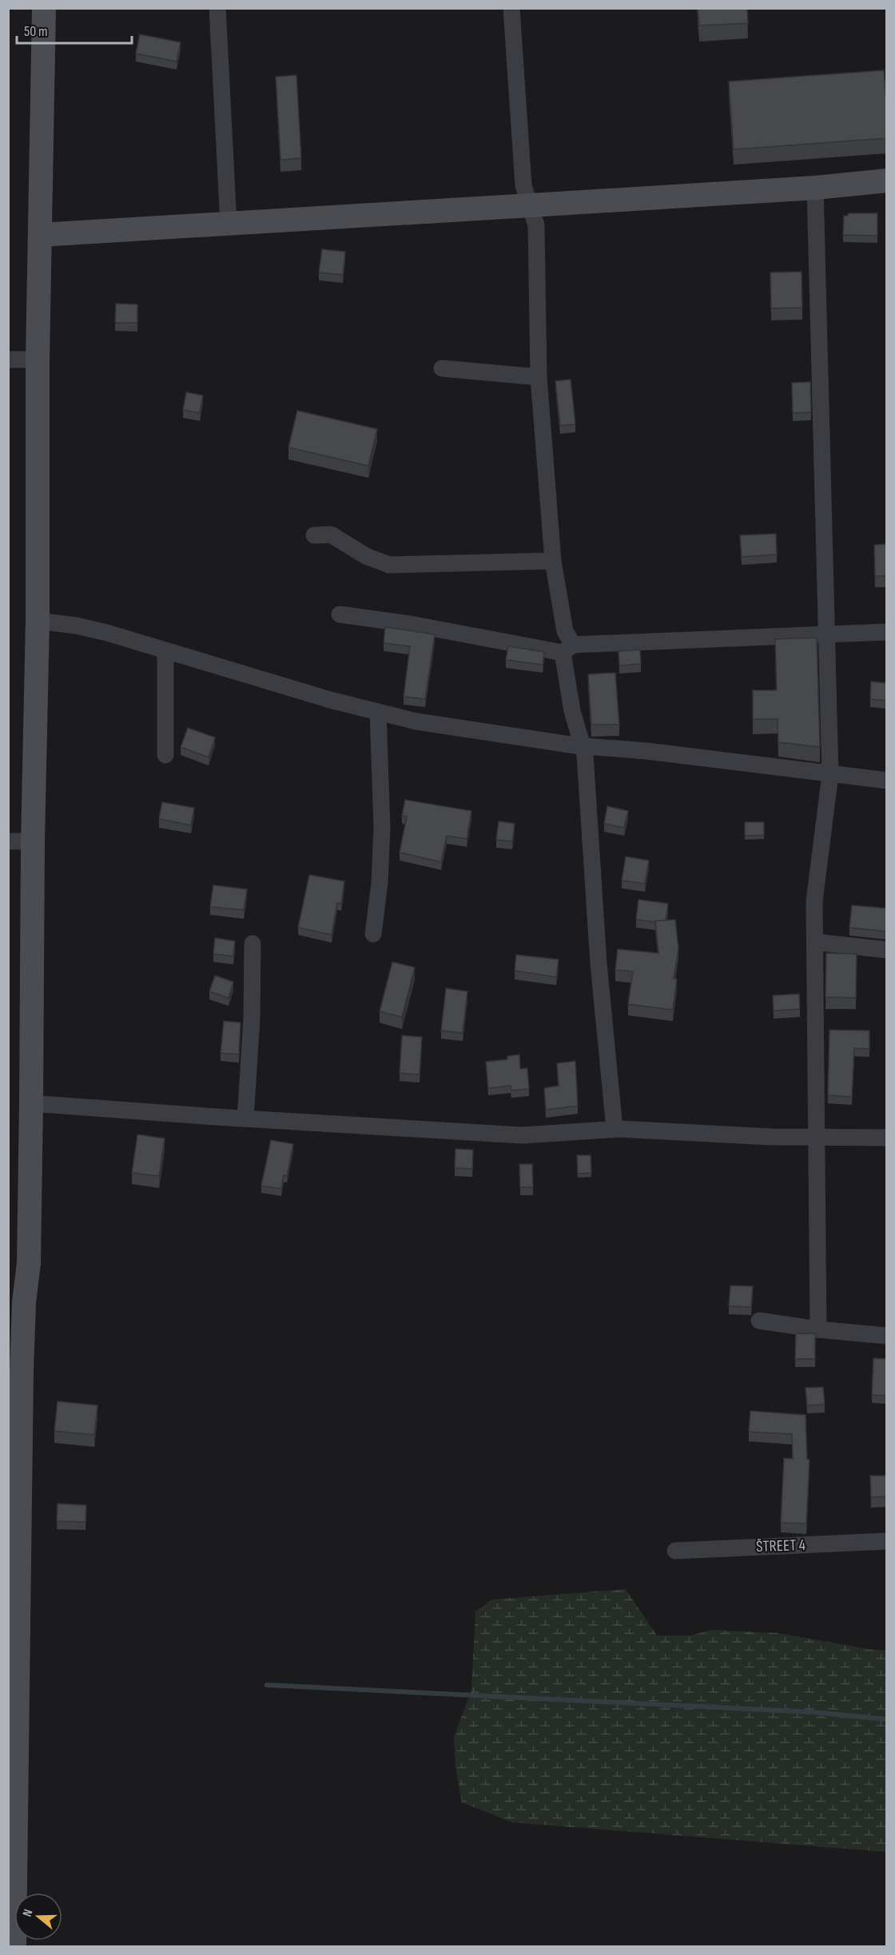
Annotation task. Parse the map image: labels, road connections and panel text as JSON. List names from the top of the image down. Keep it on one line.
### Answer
{"streets":{"street":["S̄TREET 4"]},"scale_bar":"50 m","north":"left"}
